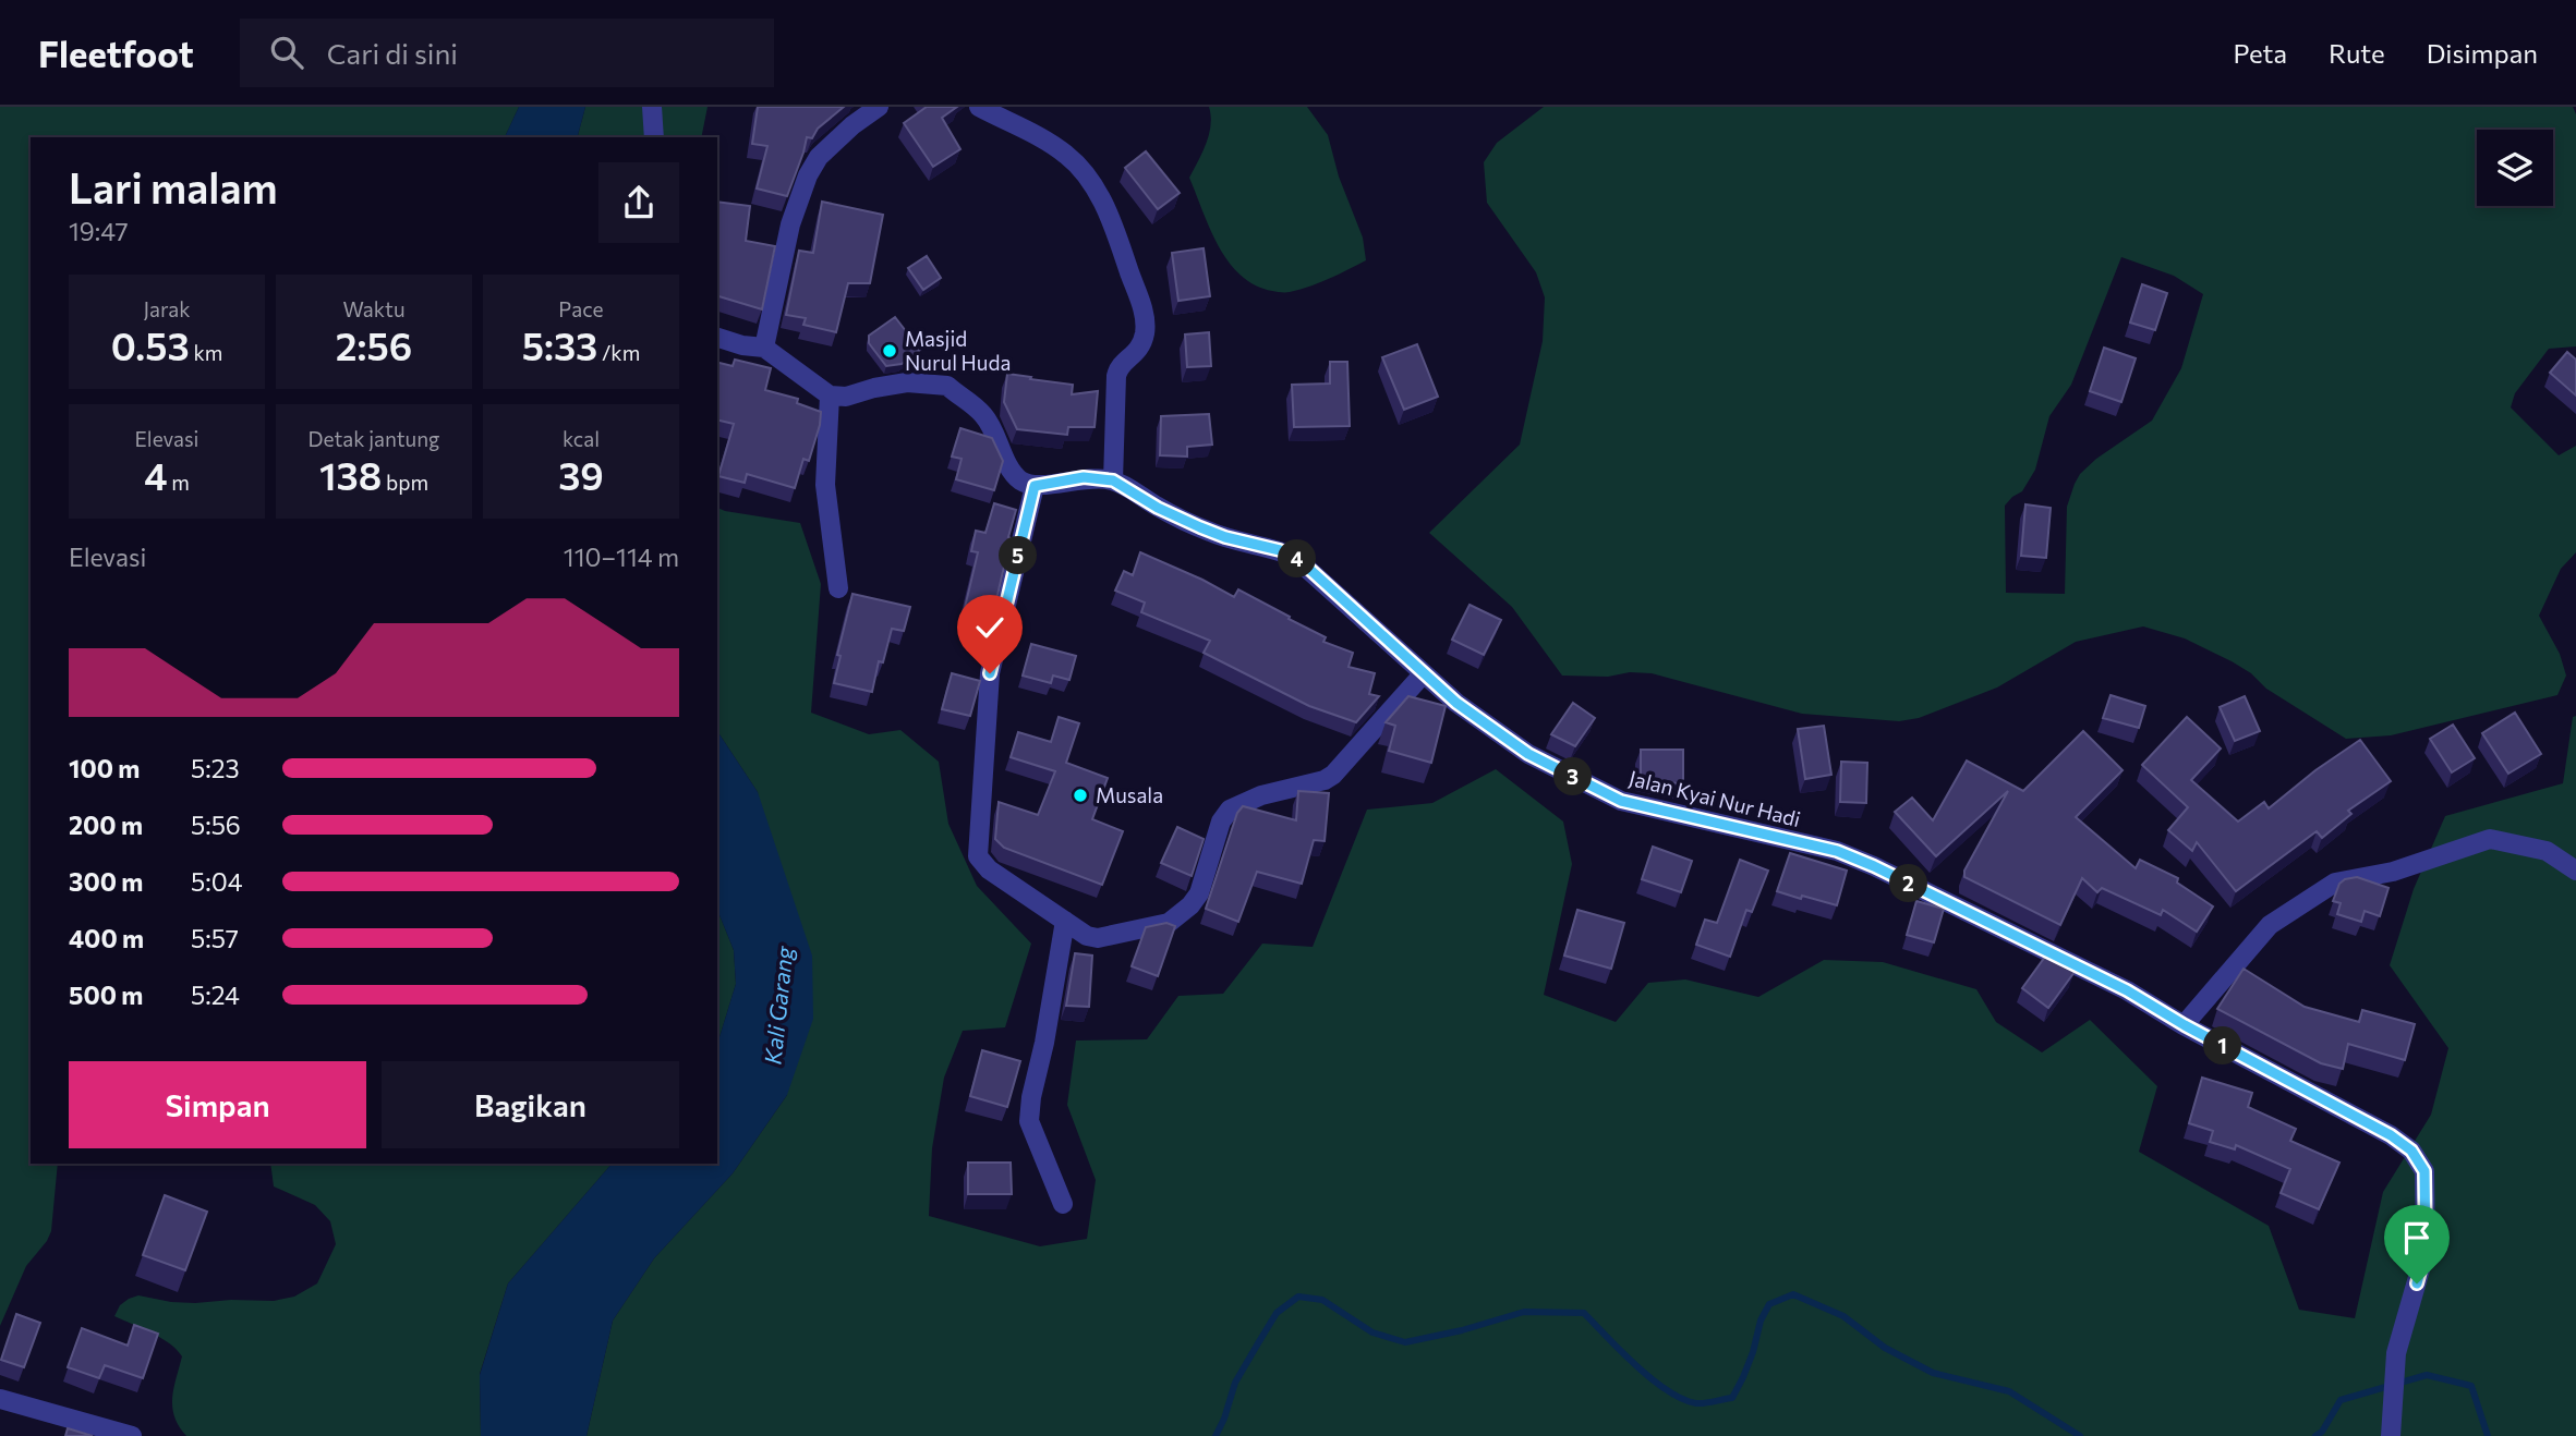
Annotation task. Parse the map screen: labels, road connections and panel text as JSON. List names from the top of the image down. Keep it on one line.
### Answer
{"streets":{"street":["Jalan Kyai Nur Hadi"]},"water":["Kali Garang"],"places":["Masjid Nurul Huda","Musala"],"page":{"header":"Fleetfoot","search":"Cari di sini","nav":["Peta","Rute","Disimpan"],"heading":["Lari malam","19:47"],"stats":[["Jarak","0.53 km"],["Waktu","2:56"],["Pace","5:33 /km"],["Elevasi","4 m"],["Detak jantung","138 bpm"],["kcal","39"]],"chart":["Elevasi","110–114 m"],"pins":["5","4","3","2","1"],"list":[{"name":"100 m","note":"5:23"},{"name":"200 m","note":"5:56"},{"name":"300 m","note":"5:04"},{"name":"400 m","note":"5:57"},{"name":"500 m","note":"5:24"}],"buttons":["Simpan","Bagikan"]}}
